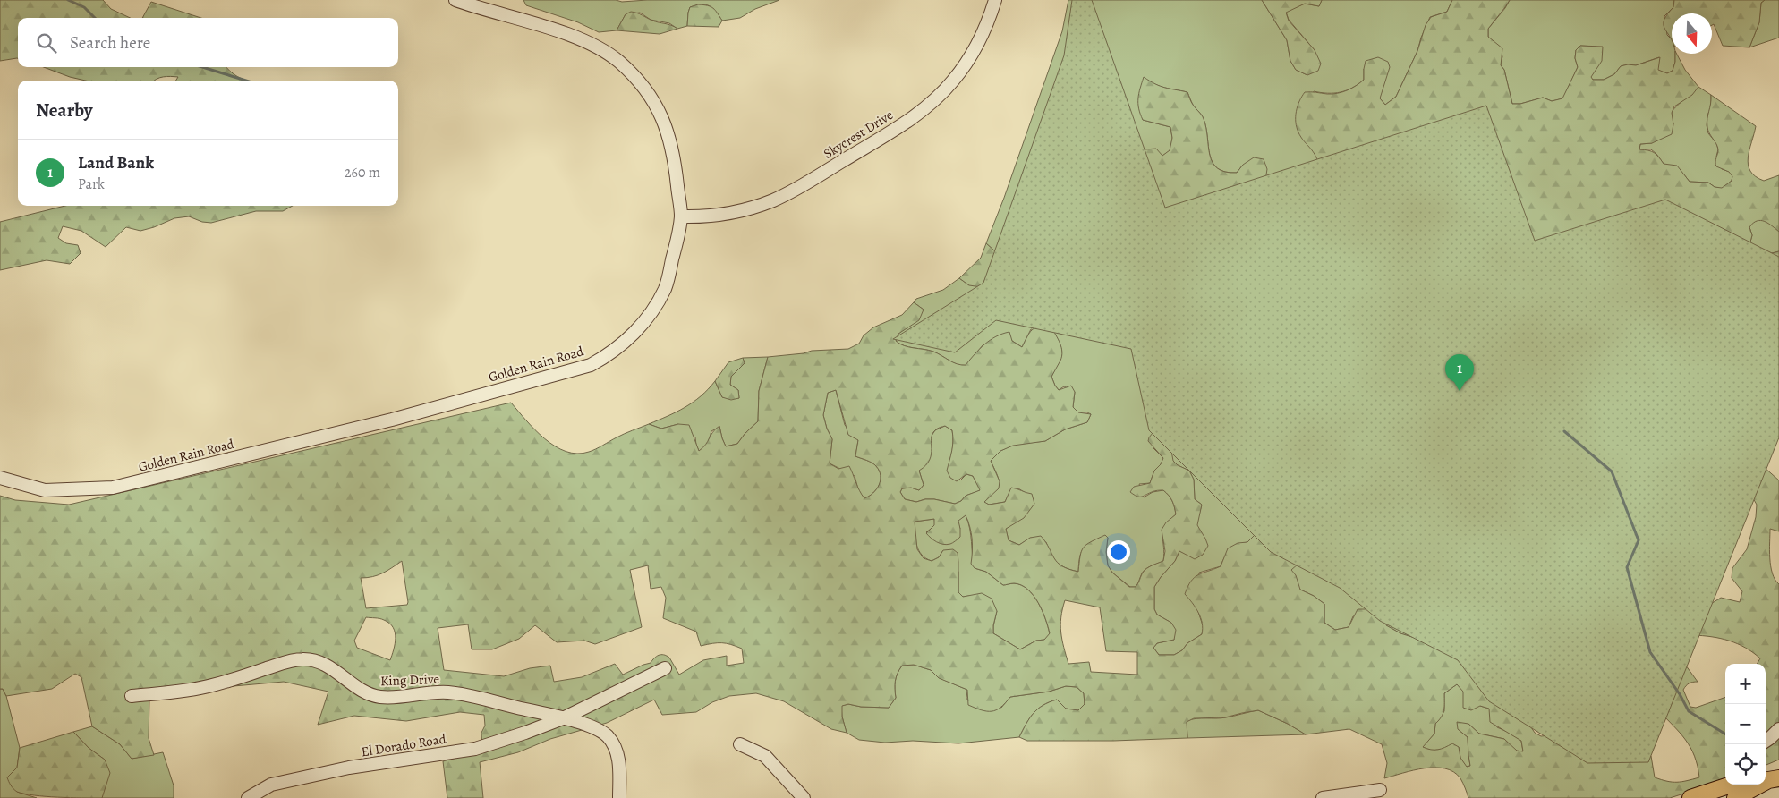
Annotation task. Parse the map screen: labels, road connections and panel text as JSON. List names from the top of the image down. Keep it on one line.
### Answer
{"streets":{"street":["Skycrest Drive","Golden Rain Road","King Drive","El Dorado Road"]},"crossings":[["Skycrest Drive","Golden Rain Road"],["King Drive","El Dorado Road"]],"north":"bottom","page":{"search":"Search here","heading":"Nearby","list":[{"mark":"1","name":"Land Bank","note":"Park","value":"260 m"}],"pins":"1","map_buttons":["+","−"]}}
